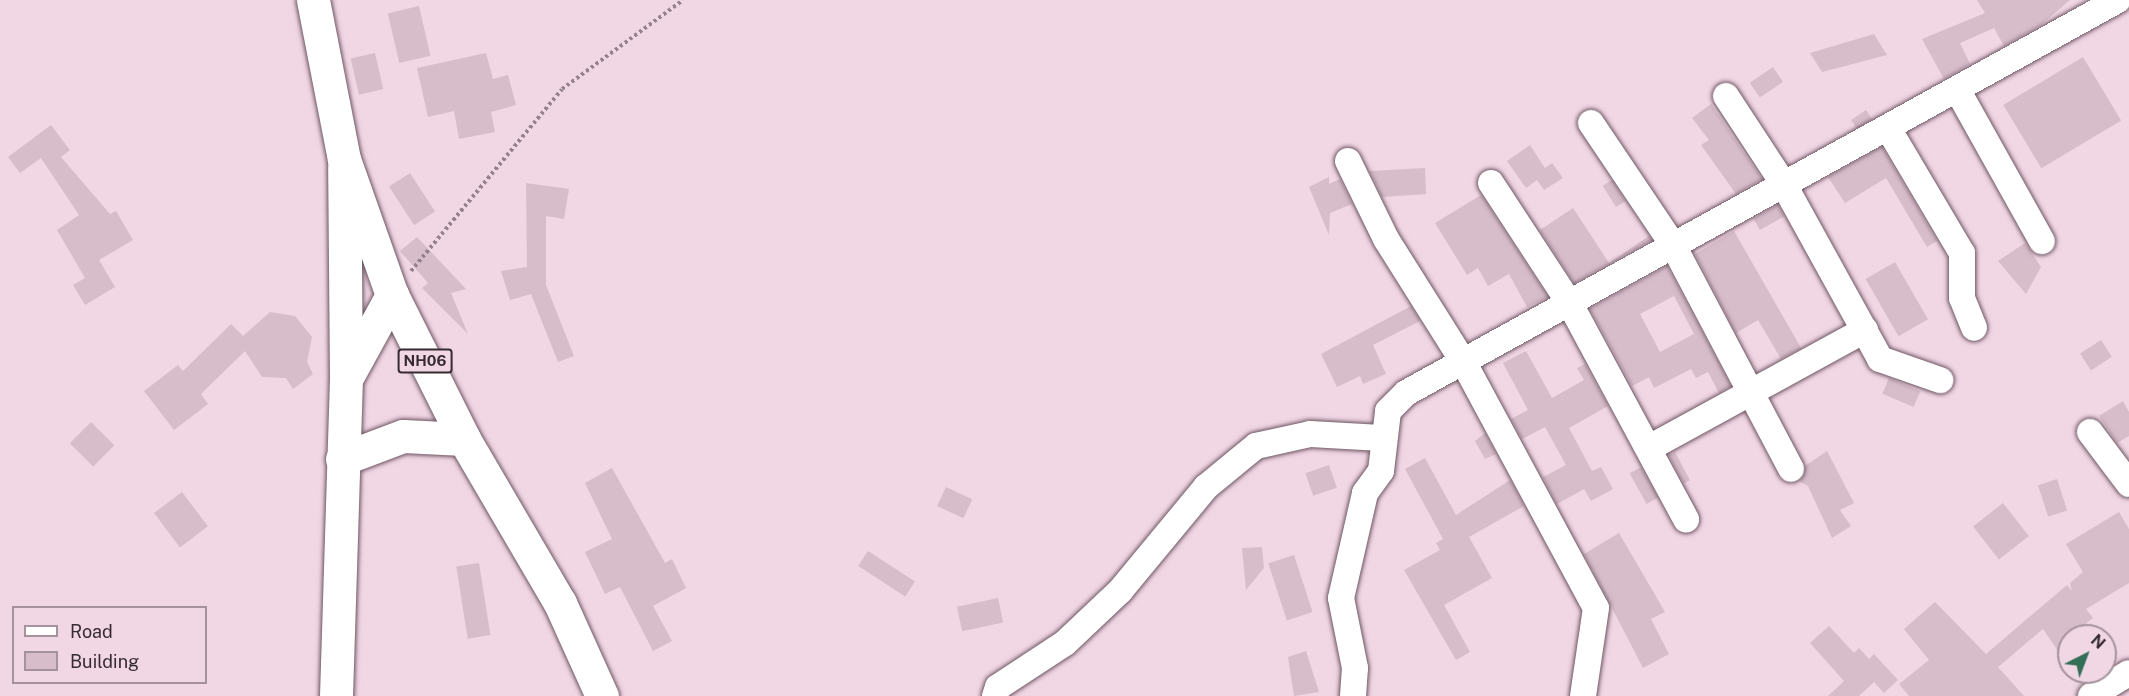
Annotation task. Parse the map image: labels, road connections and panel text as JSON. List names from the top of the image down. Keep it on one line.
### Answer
{"streets":{"main road":["NH06"]},"legend":["Road","Building"],"north":"top right"}
